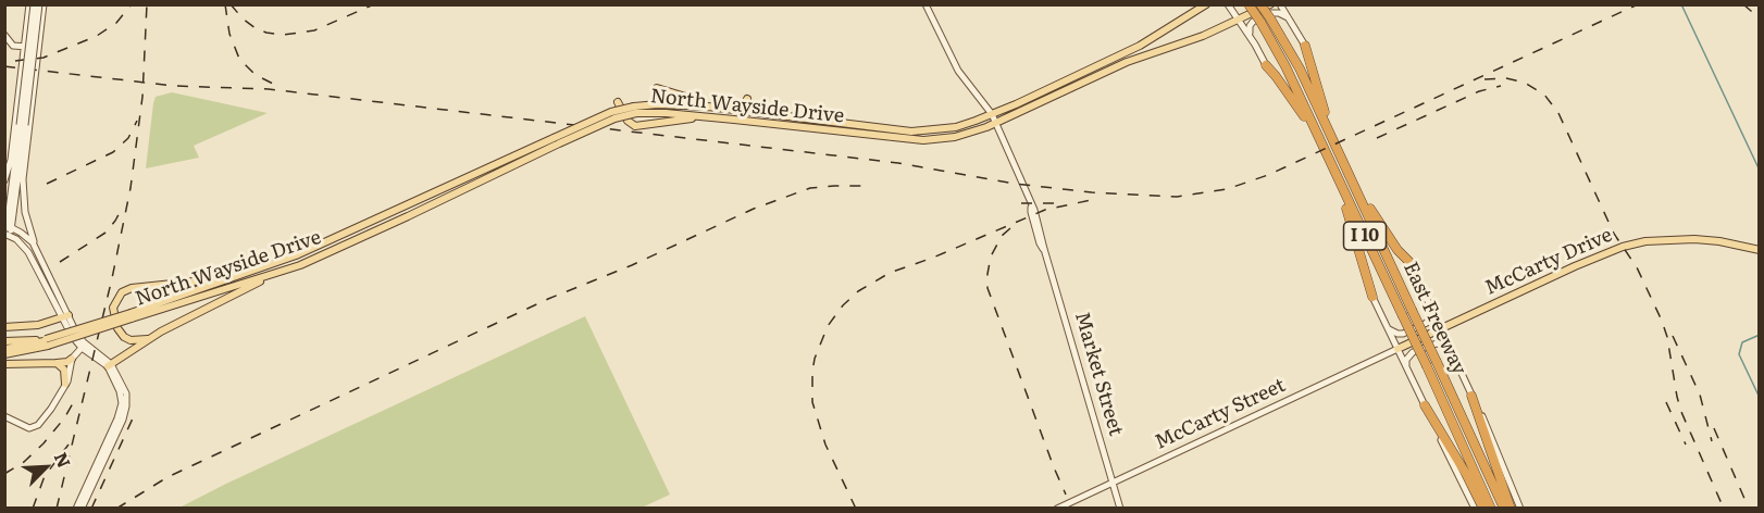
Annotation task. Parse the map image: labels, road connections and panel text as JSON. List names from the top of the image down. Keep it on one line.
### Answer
{"streets":{"highway":["I 10","East Freeway"],"main road":["North Wayside Drive","McCarty Drive","Market Street","McCarty Street"]},"crossings":[["North Wayside Drive","Market Street"],["McCarty Drive","McCarty Street"],["Market Street","McCarty Street"]],"north":"top right"}
